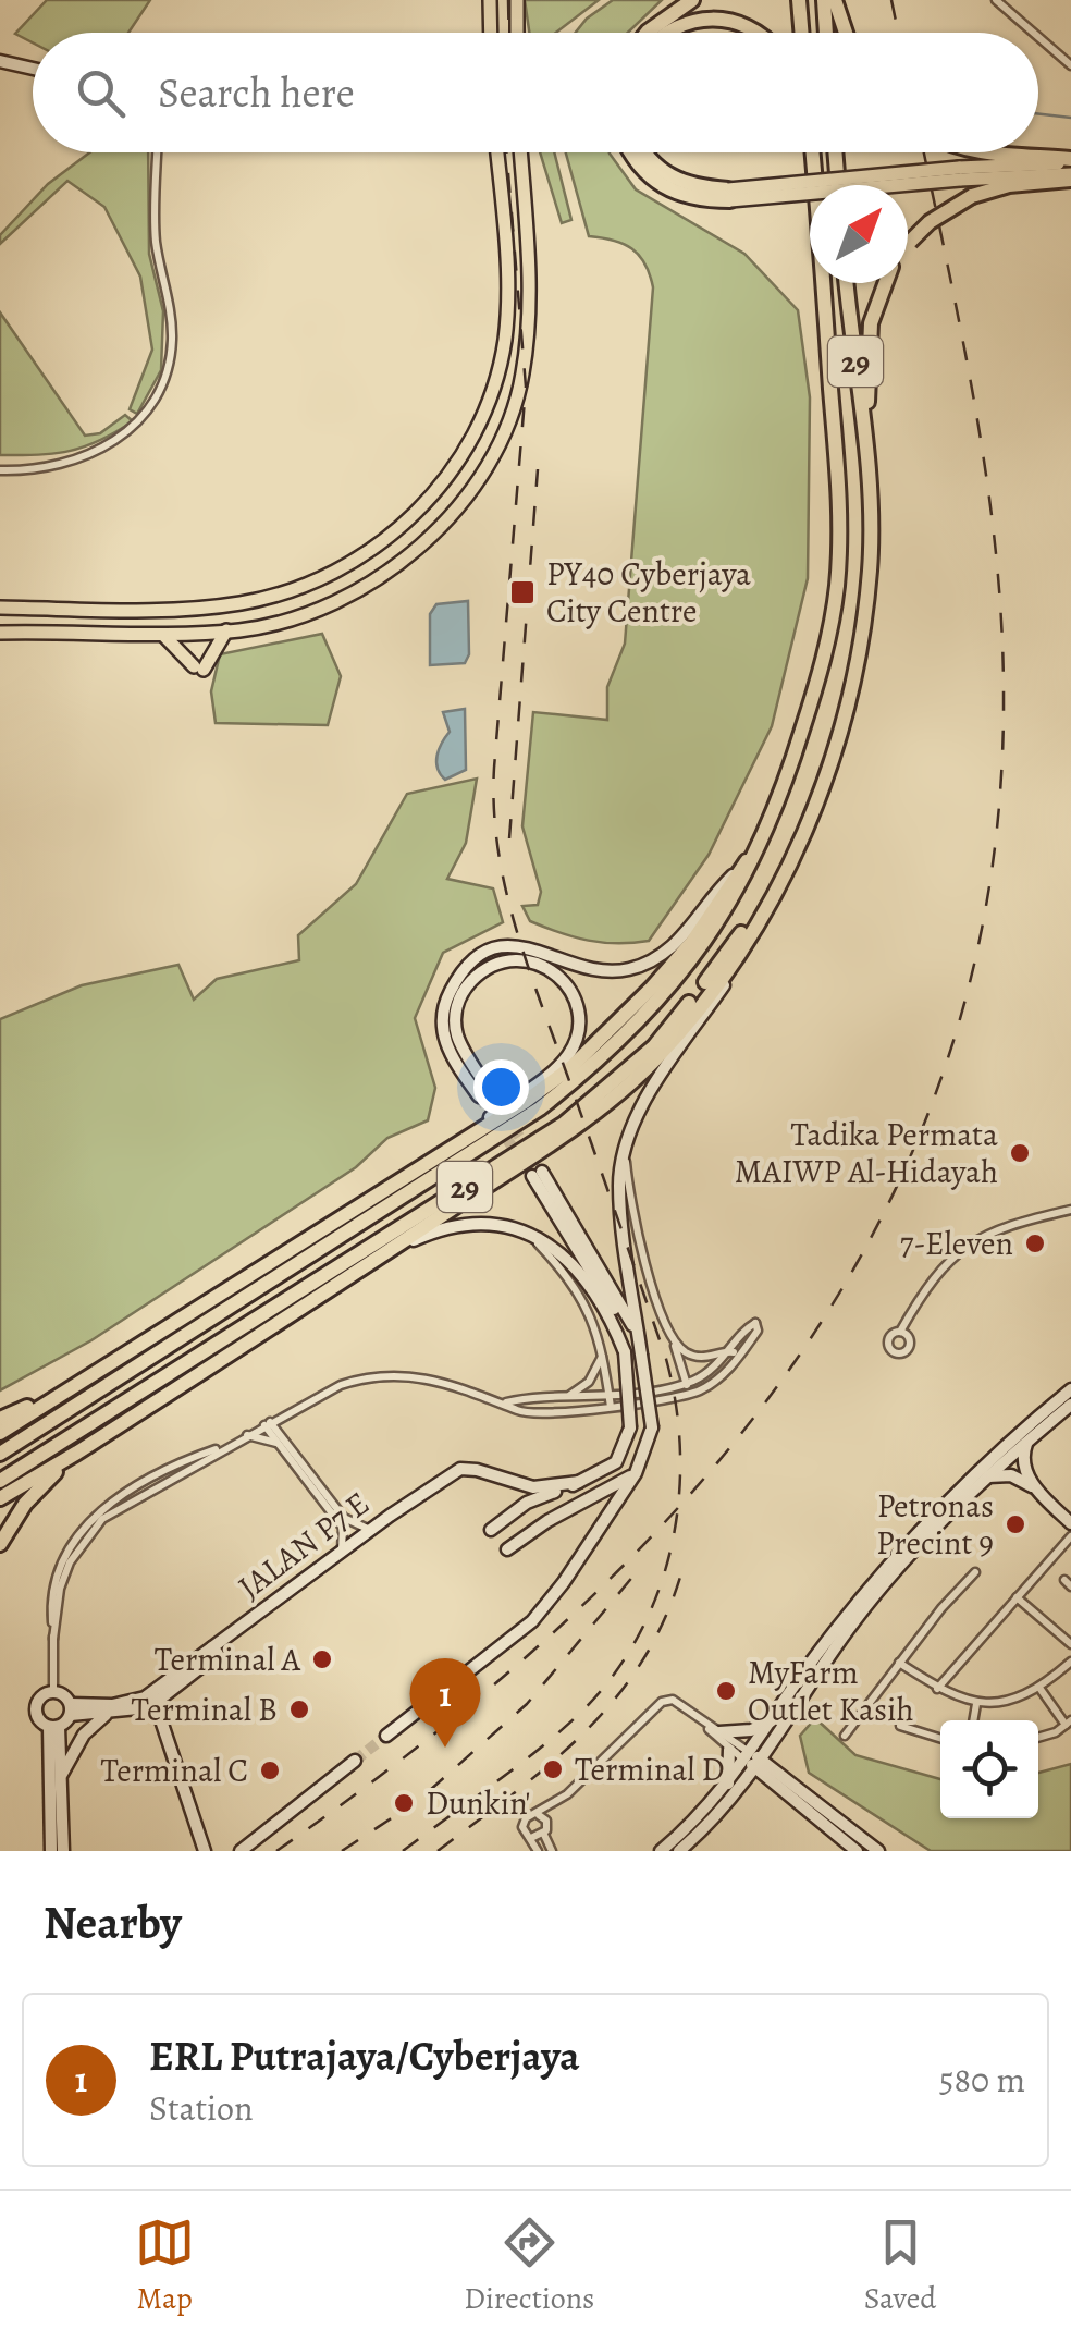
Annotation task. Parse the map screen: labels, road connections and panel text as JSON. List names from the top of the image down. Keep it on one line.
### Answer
{"streets":{"highway":["29"],"street":["JALAN P7 E"]},"places":{"transit":["PY40 Cyberjaya City Centre"],"other":["Tadika Permata MAIWP Al-Hidayah","7-Eleven","Petronas Precint 9","Terminal A","MyFarm Outlet Kasih","Terminal B","Terminal D","Terminal C","Dunkin'"]},"north":"top right","page":{"search":"Search here","pins":"1","heading":"Nearby","list":[{"mark":"1","name":"ERL Putrajaya/Cyberjaya","note":"Station","value":"580 m"}],"nav":["Map","Directions","Saved"]}}
